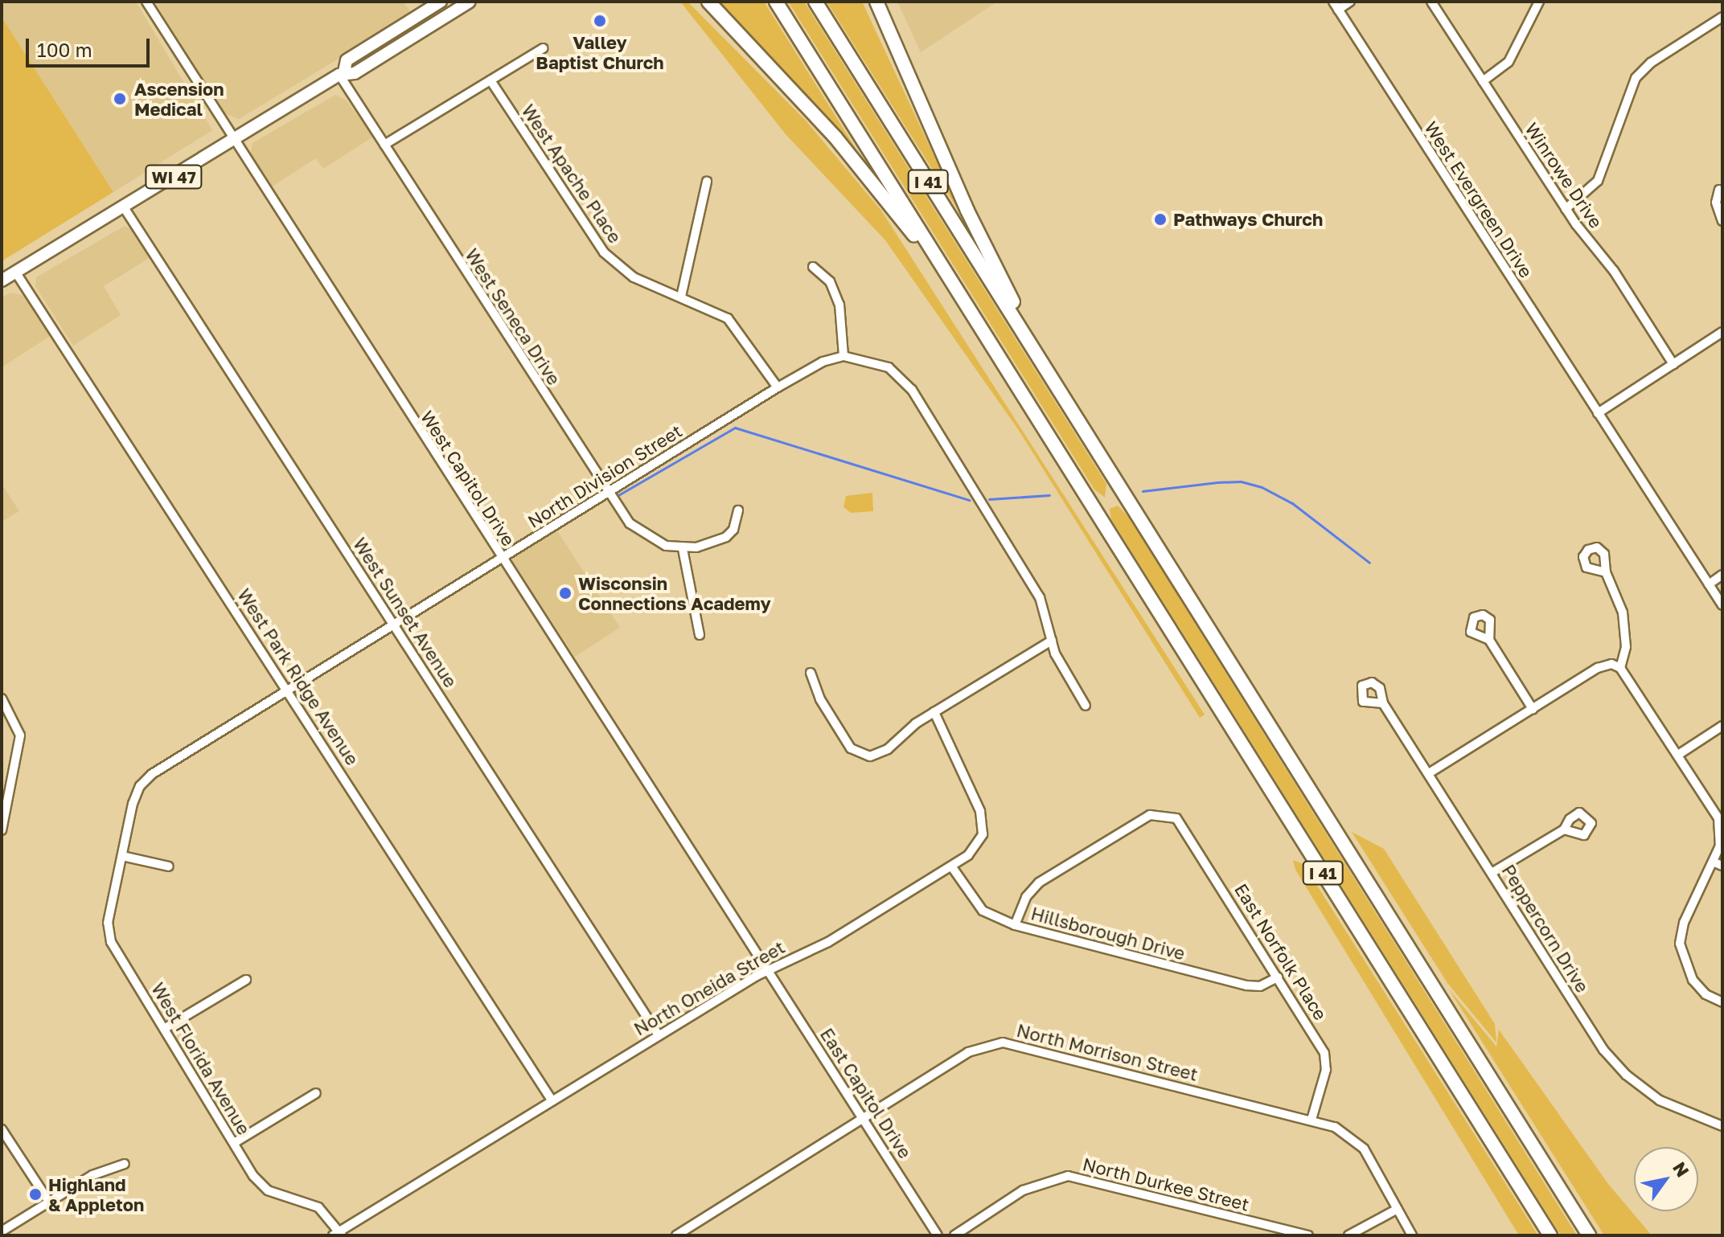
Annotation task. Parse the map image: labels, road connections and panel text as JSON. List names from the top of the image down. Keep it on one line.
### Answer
{"streets":{"highway":["I 41"],"main road":["WI 47"],"street":["West Apache Place","Winrowe Drive","West Evergreen Drive","West Seneca Drive","North Division Street","West Capitol Drive","West Sunset Avenue","West Park Ridge Avenue","Peppercorn Drive","Hillsborough Drive","East Norfolk Place","North Oneida Street","North Morrison Street","West Florida Avenue","East Capitol Drive","North Durkee Street"]},"crossings":[["West Apache Place","North Division Street"],["WI 47","West Seneca Drive"],["WI 47","West Capitol Drive"],["WI 47","West Sunset Avenue"],["WI 47","West Park Ridge Avenue"],["West Seneca Drive","North Division Street"],["North Division Street","West Capitol Drive"],["North Division Street","West Sunset Avenue"],["North Division Street","West Park Ridge Avenue"],["North Division Street","West Florida Avenue"],["West Capitol Drive","North Oneida Street"],["West Capitol Drive","East Capitol Drive"],["West Sunset Avenue","North Oneida Street"],["West Park Ridge Avenue","North Oneida Street"],["West Park Ridge Avenue","West Florida Avenue"],["Hillsborough Drive","East Norfolk Place"],["Hillsborough Drive","North Oneida Street"],["East Norfolk Place","North Morrison Street"],["North Oneida Street","West Florida Avenue"],["North Oneida Street","East Capitol Drive"],["North Morrison Street","East Capitol Drive"]],"places":["Valley Baptist Church","Ascension Medical","Pathways Church","Wisconsin Connections Academy","Highland & Appleton"],"scale_bar":"100 m","north":"top right"}
